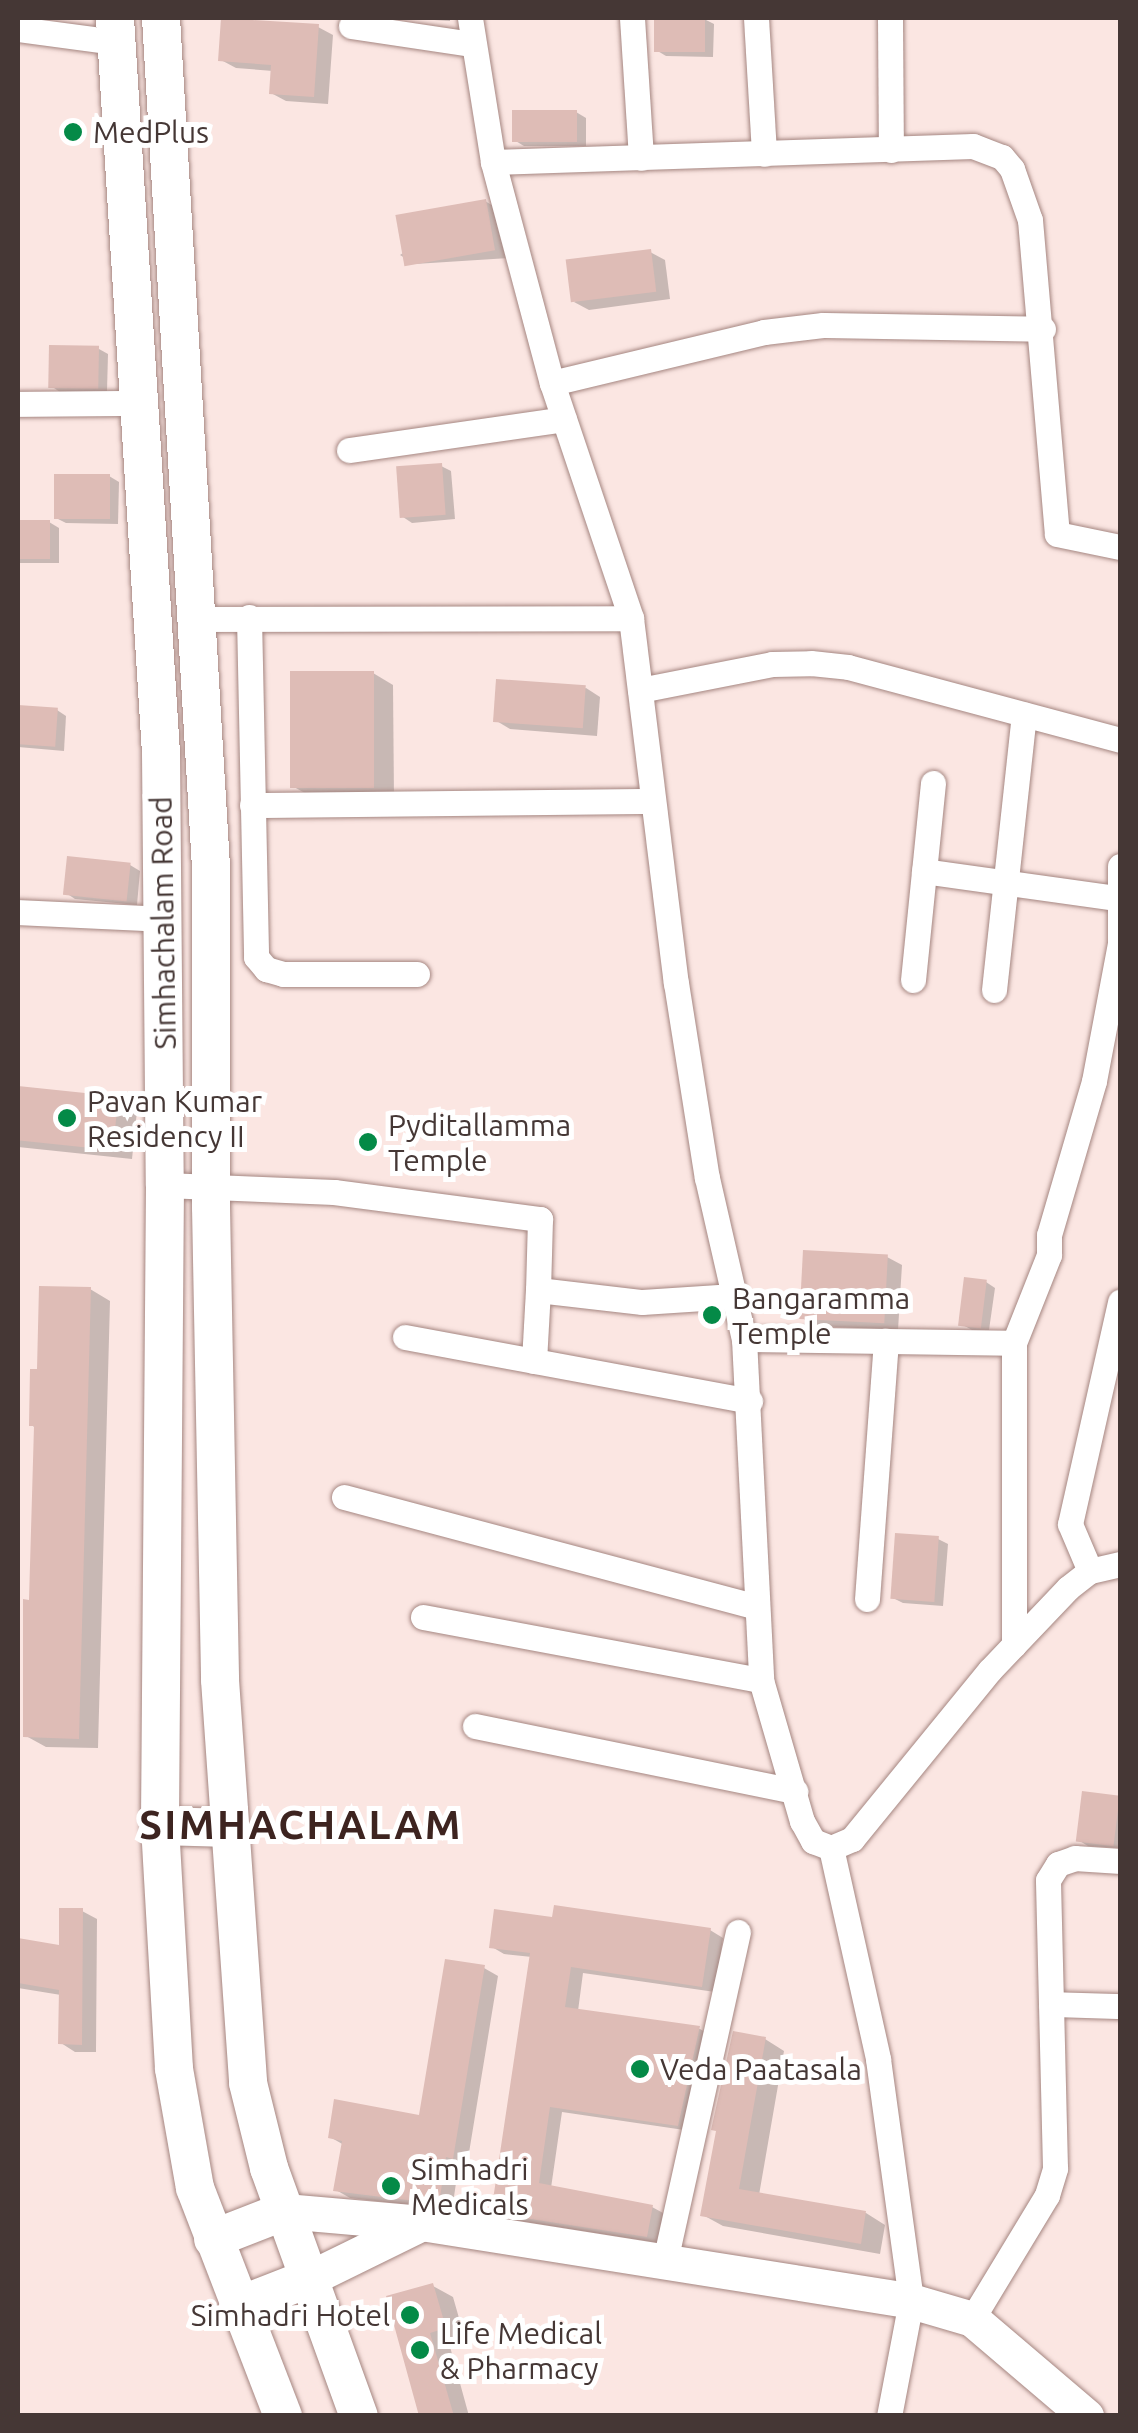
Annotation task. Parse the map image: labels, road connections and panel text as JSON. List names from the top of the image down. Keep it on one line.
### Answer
{"streets":{"main road":["Simhachalam Road"]},"districts":["SIMHACHALAM"],"places":["MedPlus","Pavan Kumar Residency II","Pyditallamma Temple","Bangaramma Temple","Veda Paatasala","Simhadri Medicals","Simhadri Hotel","Life Medical & Pharmacy"]}
